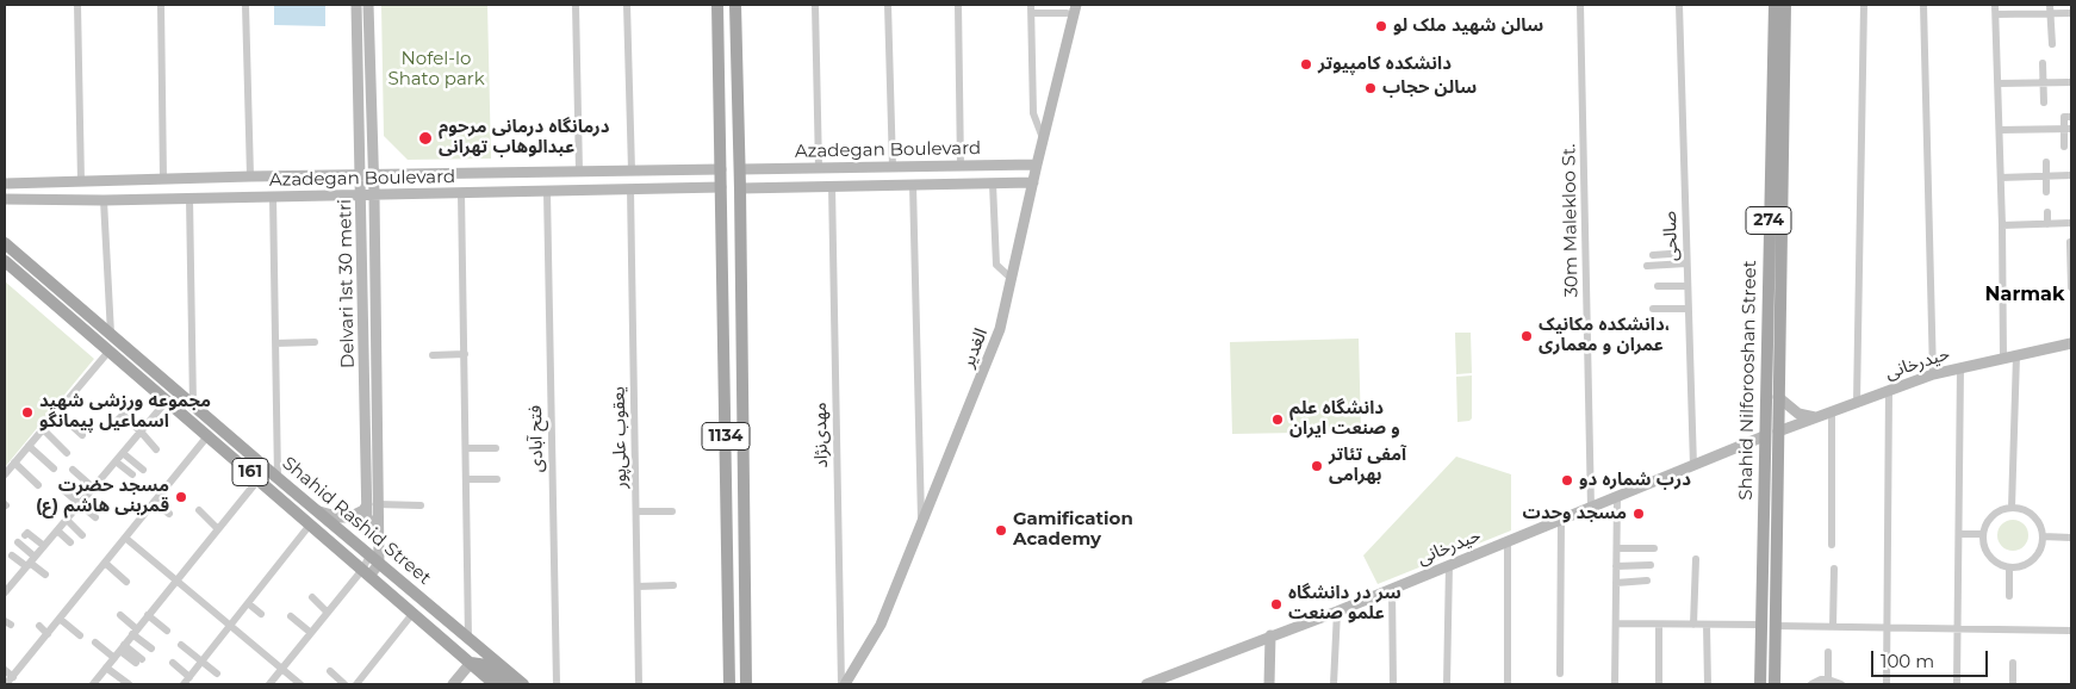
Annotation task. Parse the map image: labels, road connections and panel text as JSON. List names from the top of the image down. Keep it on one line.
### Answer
{"streets":{"main road":["Azadegan Boulevard","274","Delvari 1st 30 metri","الغدیر","حیدرخانی","Shahid Nilforooshan Street","1134","161","Shahid Rashid Street"],"street":["30m Malekloo St.","صالحی","مهدی‌نژاد","یعقوب علی‌پور","فتح آبادی"]},"crossings":[["Azadegan Boulevard","Delvari 1st 30 metri"],["Azadegan Boulevard","الغدیر"],["Azadegan Boulevard","مهدی‌نژاد"],["Azadegan Boulevard","1134"],["Azadegan Boulevard","یعقوب علی‌پور"],["Azadegan Boulevard","فتح آبادی"],["30m Malekloo St.","حیدرخانی"],["274","حیدرخانی"],["274","Shahid Nilforooshan Street"],["صالحی","حیدرخانی"],["Delvari 1st 30 metri","Shahid Rashid Street"],["الغدیر","مهدی‌نژاد"],["حیدرخانی","Shahid Nilforooshan Street"]],"districts":["Narmak"],"parks":["Nofel-lo Shato park"],"places":["سالن شهید ملک لو","دانشکده کامپیوتر","سالن حجاب","درمانگاه درمانی مرحوم عبدالوهاب تهرانی","دانشکده مکانیک، عمران و معماری","مجموعه ورزشی شهید اسماعیل پیمانگو","دانشگاه علم و صنعت ایران","آمفی تئاتر بهرامی","درب شماره دو","مسجد حضرت قمربنی هاشم (ع)","مسجد وحدت","Gamification Academy","سر در دانشگاه علمو صنعت"],"scale_bar":"100 m"}
